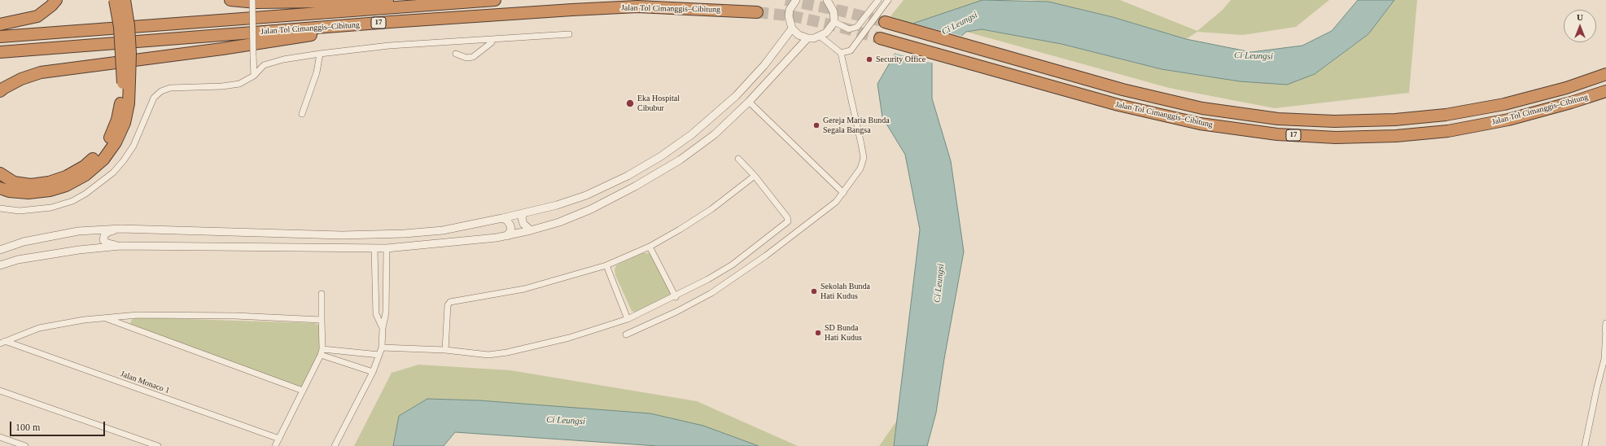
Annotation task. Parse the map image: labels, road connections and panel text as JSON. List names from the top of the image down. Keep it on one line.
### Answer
{"streets":{"highway":["Jalan Tol Cimanggis–Cibitung","17"],"street":["Jalan Monaco 1"]},"water":["Ci Leungsi"],"places":["Security Office","Eka Hospital Cibubur","Gereja Maria Bunda Segala Bangsa","Sekolah Bunda Hati Kudus","SD Bunda Hati Kudus"],"scale_bar":"100 m","north":"top"}
